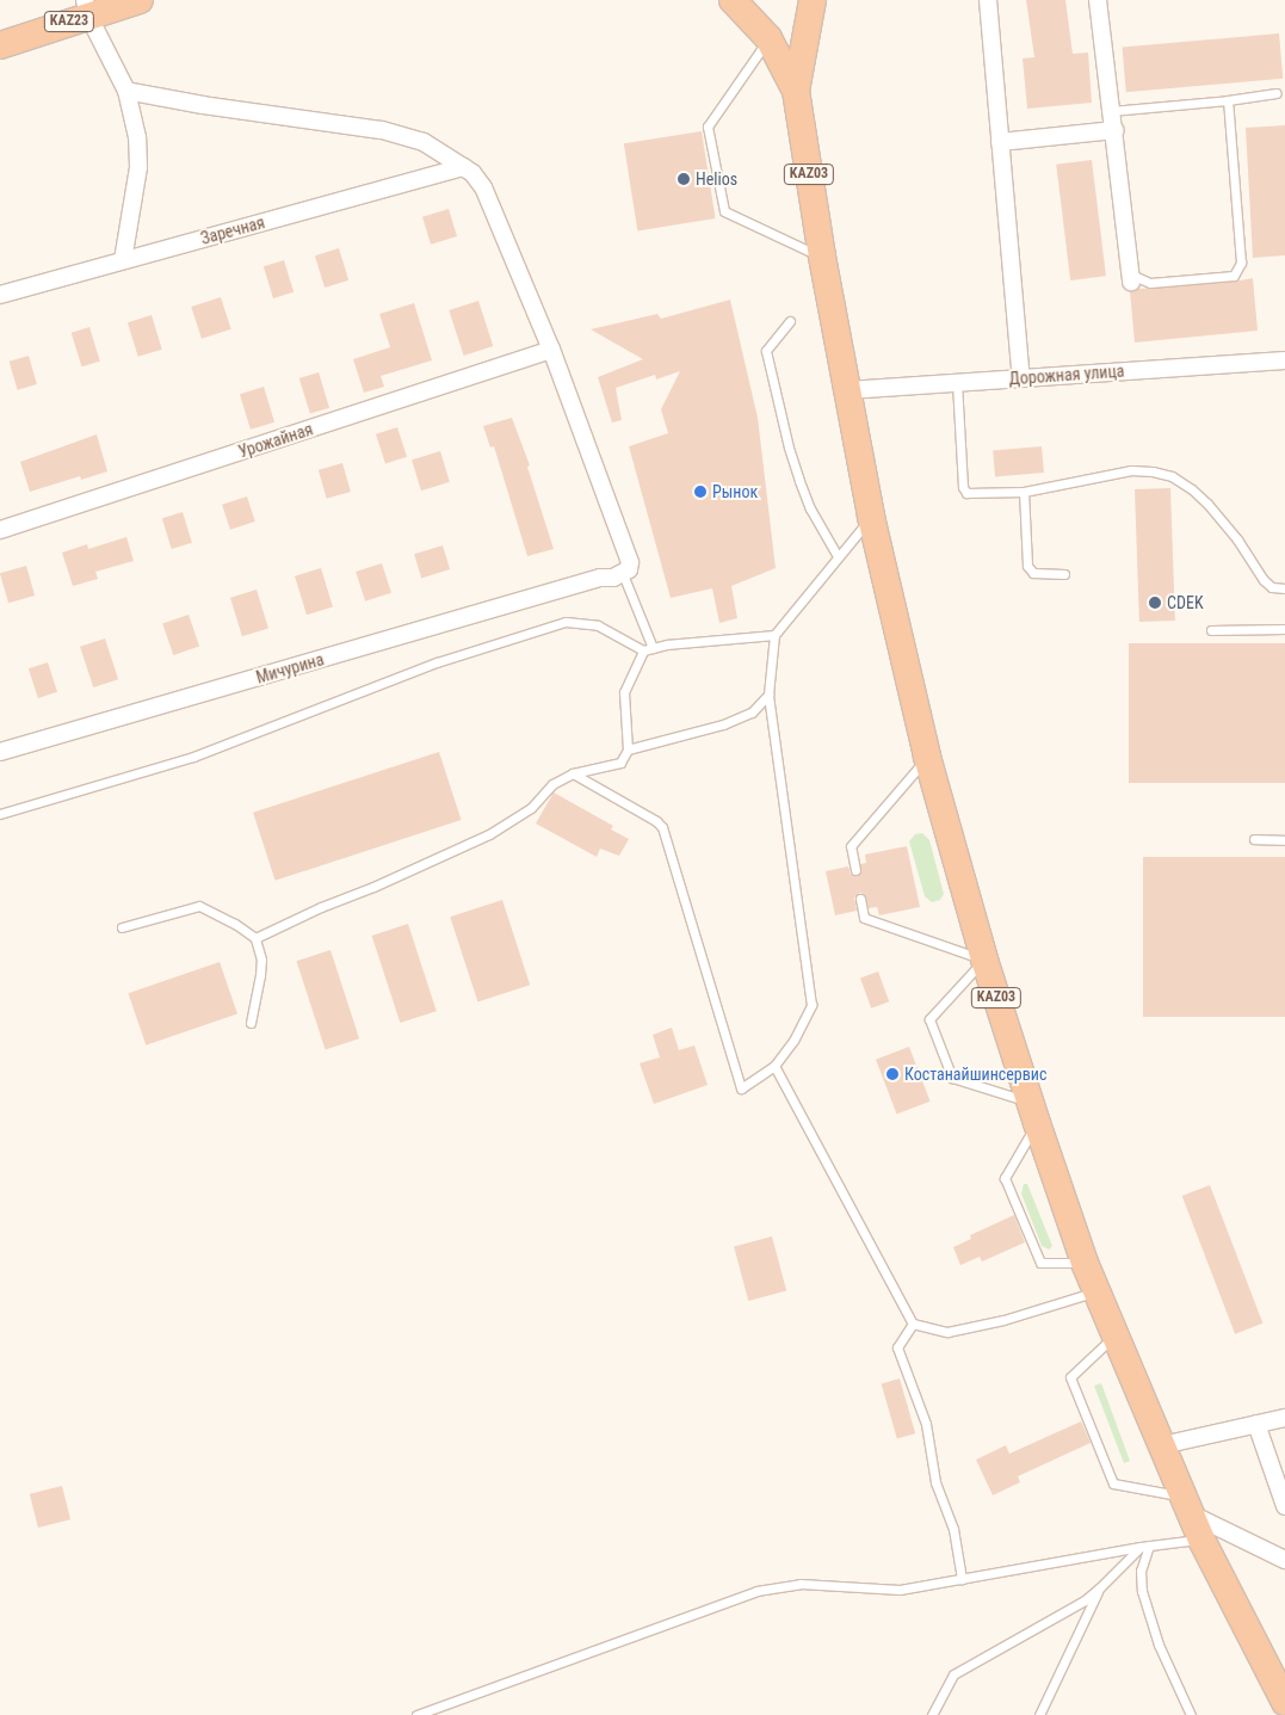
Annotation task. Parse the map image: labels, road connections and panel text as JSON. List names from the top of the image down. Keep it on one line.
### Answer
{"streets":{"highway":["KAZ23","KАZ03"],"street":["Заречная","Дорожная улица","Урожайная","Мичурина"]},"crossings":[["KАZ03","Дорожная улица"]],"places":["Helios","Рынок","CDEK","Костанайшинсервис"]}
